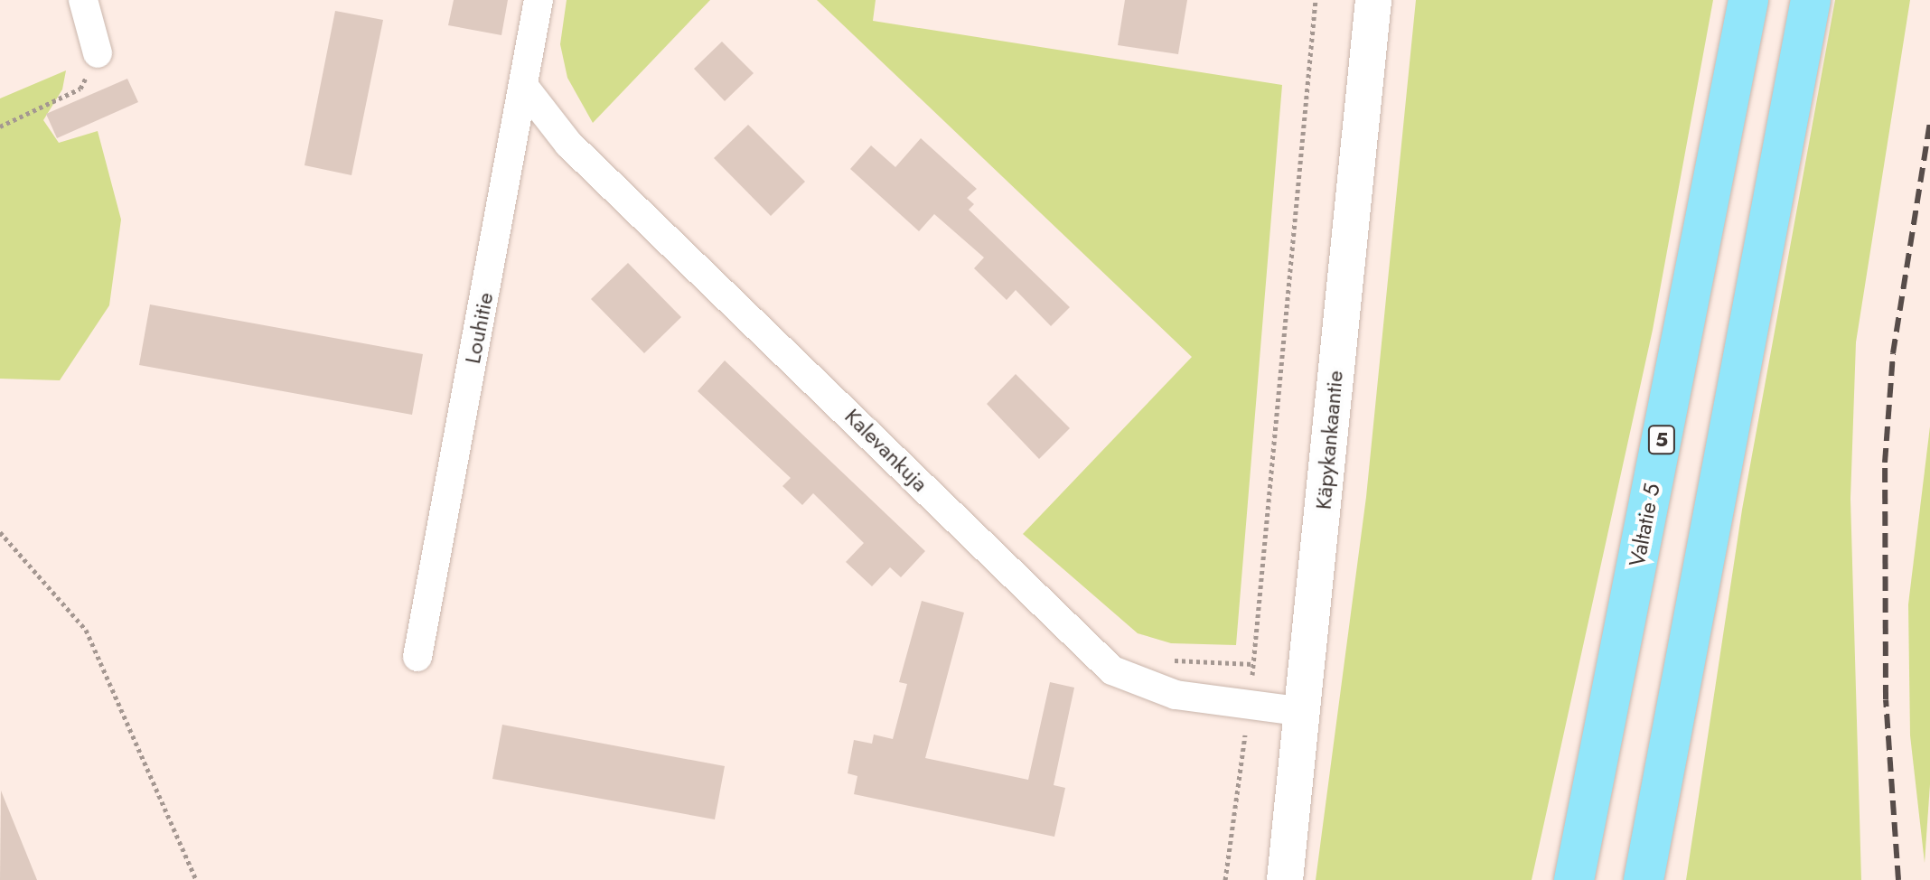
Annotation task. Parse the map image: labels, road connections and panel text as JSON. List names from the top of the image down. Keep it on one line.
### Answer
{"streets":{"highway":["5","Valtatie 5"],"street":["Louhitie","Käpykankaantie","Kalevankuja"]},"crossings":[["Louhitie","Kalevankuja"],["Käpykankaantie","Kalevankuja"]]}
